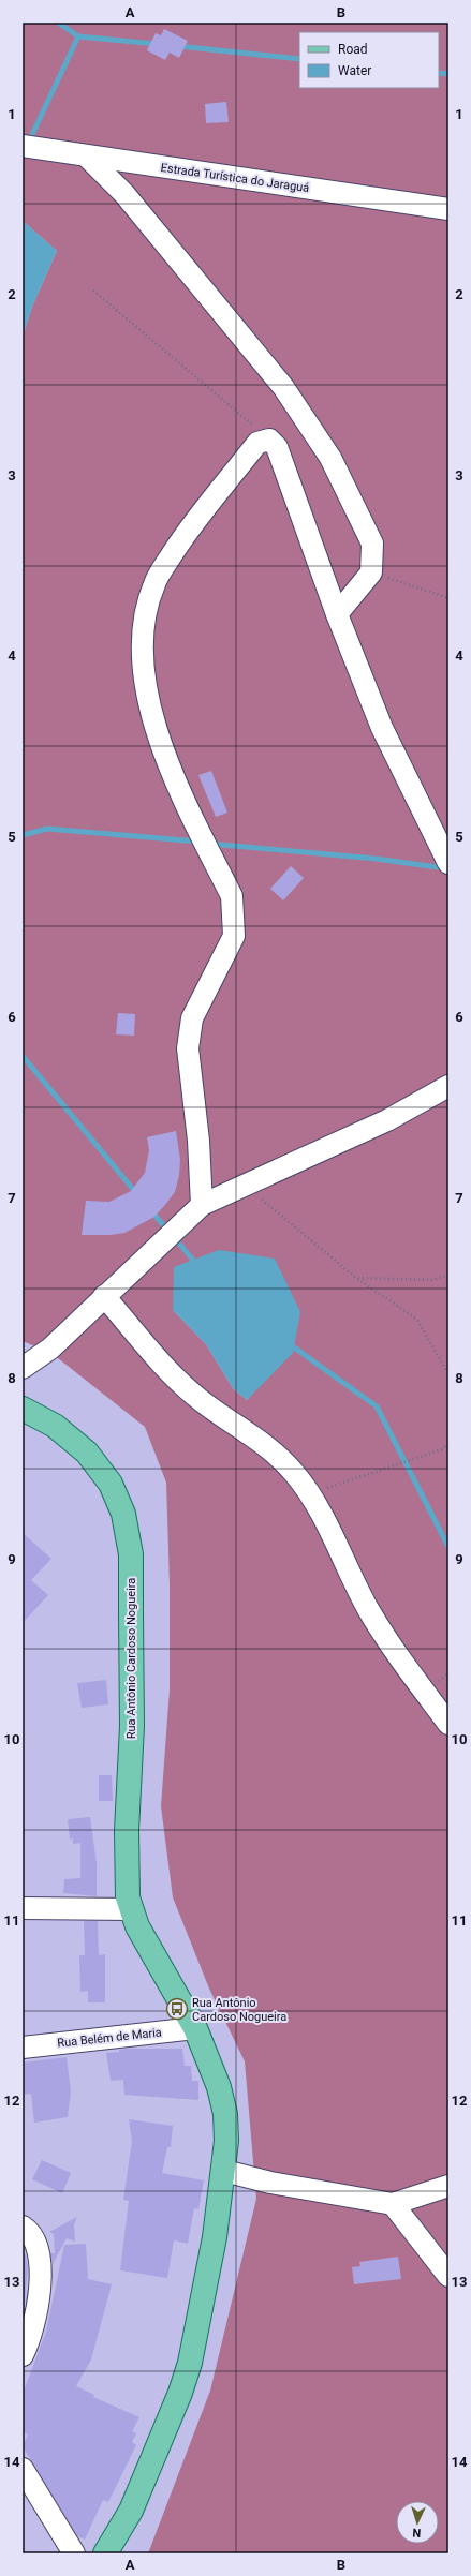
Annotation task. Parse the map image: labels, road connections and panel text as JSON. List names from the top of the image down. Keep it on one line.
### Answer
{"streets":{"main road":["Rua Antônio Cardoso Nogueira"],"street":["Estrada Turística do Jaraguá","Rua Belém de Maria"]},"crossings":[["Rua Antônio Cardoso Nogueira","Rua Belém de Maria"]],"places":{"bus stop":["Rua Antônio Cardoso Nogueira"]},"legend":["Road","Water"],"north":"bottom","grid":{"columns":["A","B"],"rows":["1","2","3","4","5","6","7","8","9","10","11","12","13","14"]}}
